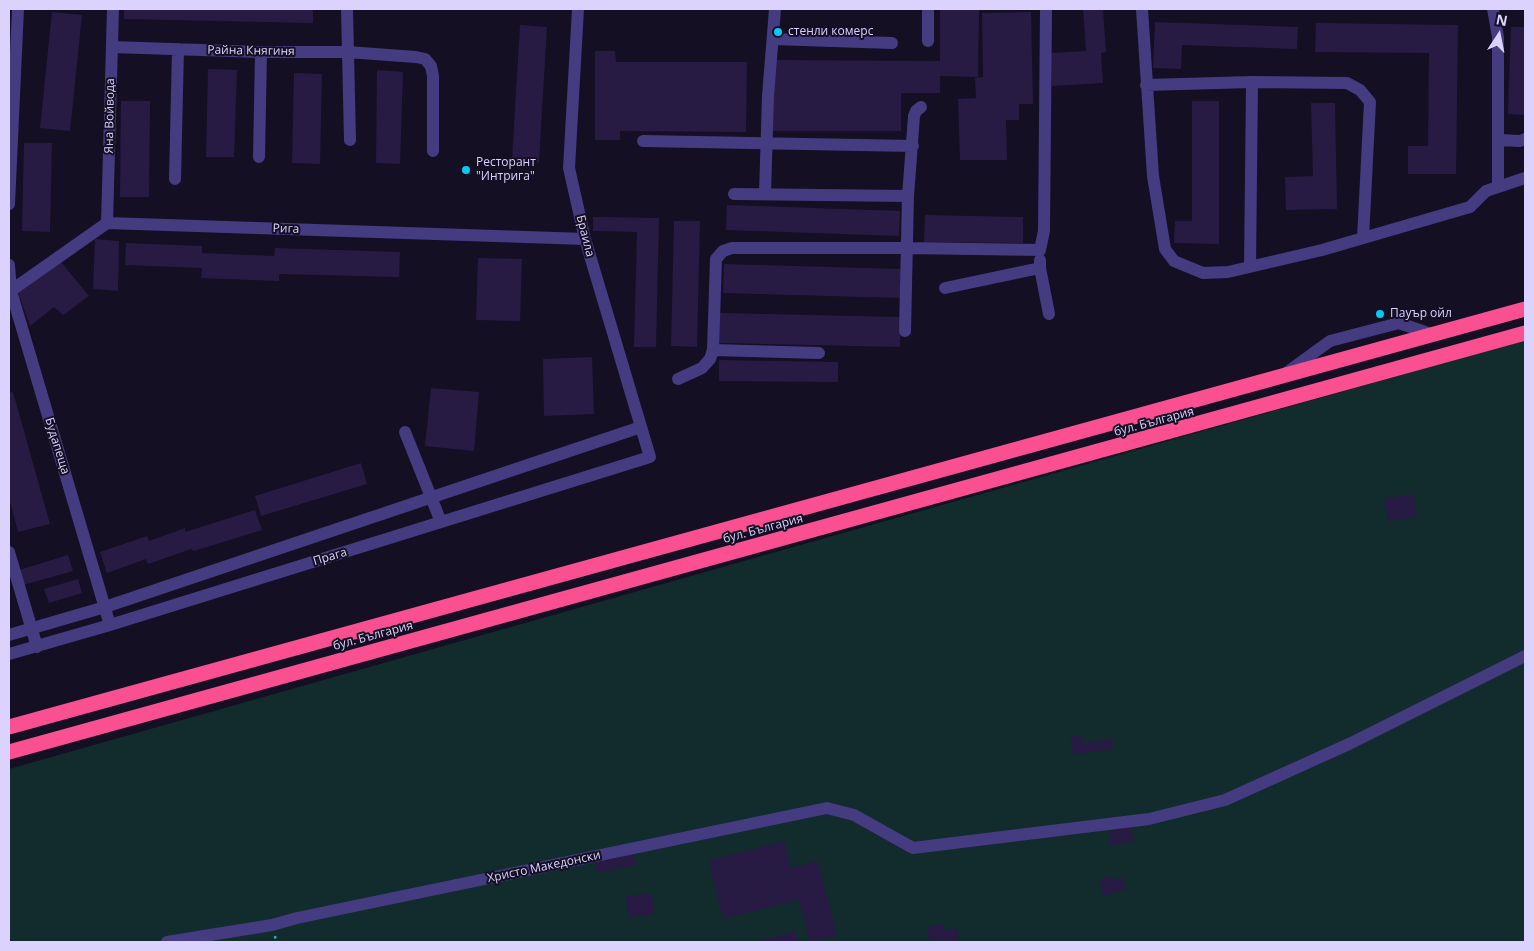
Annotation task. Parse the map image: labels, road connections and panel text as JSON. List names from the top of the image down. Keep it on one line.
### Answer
{"streets":{"highway":["бул. България"],"street":["Райна Княгиня","Яна Войвода","Рига","Браила","Будапеща","Прага","Христо Македонски"]},"crossings":[["Райна Княгиня","Яна Войвода"],["Яна Войвода","Рига"],["Рига","Браила"],["Браила","Прага"],["Будапеща","Прага"]],"places":["стенли комерс","Ресторант \"Интрига\"","Пауър ойл"],"north":"top"}
